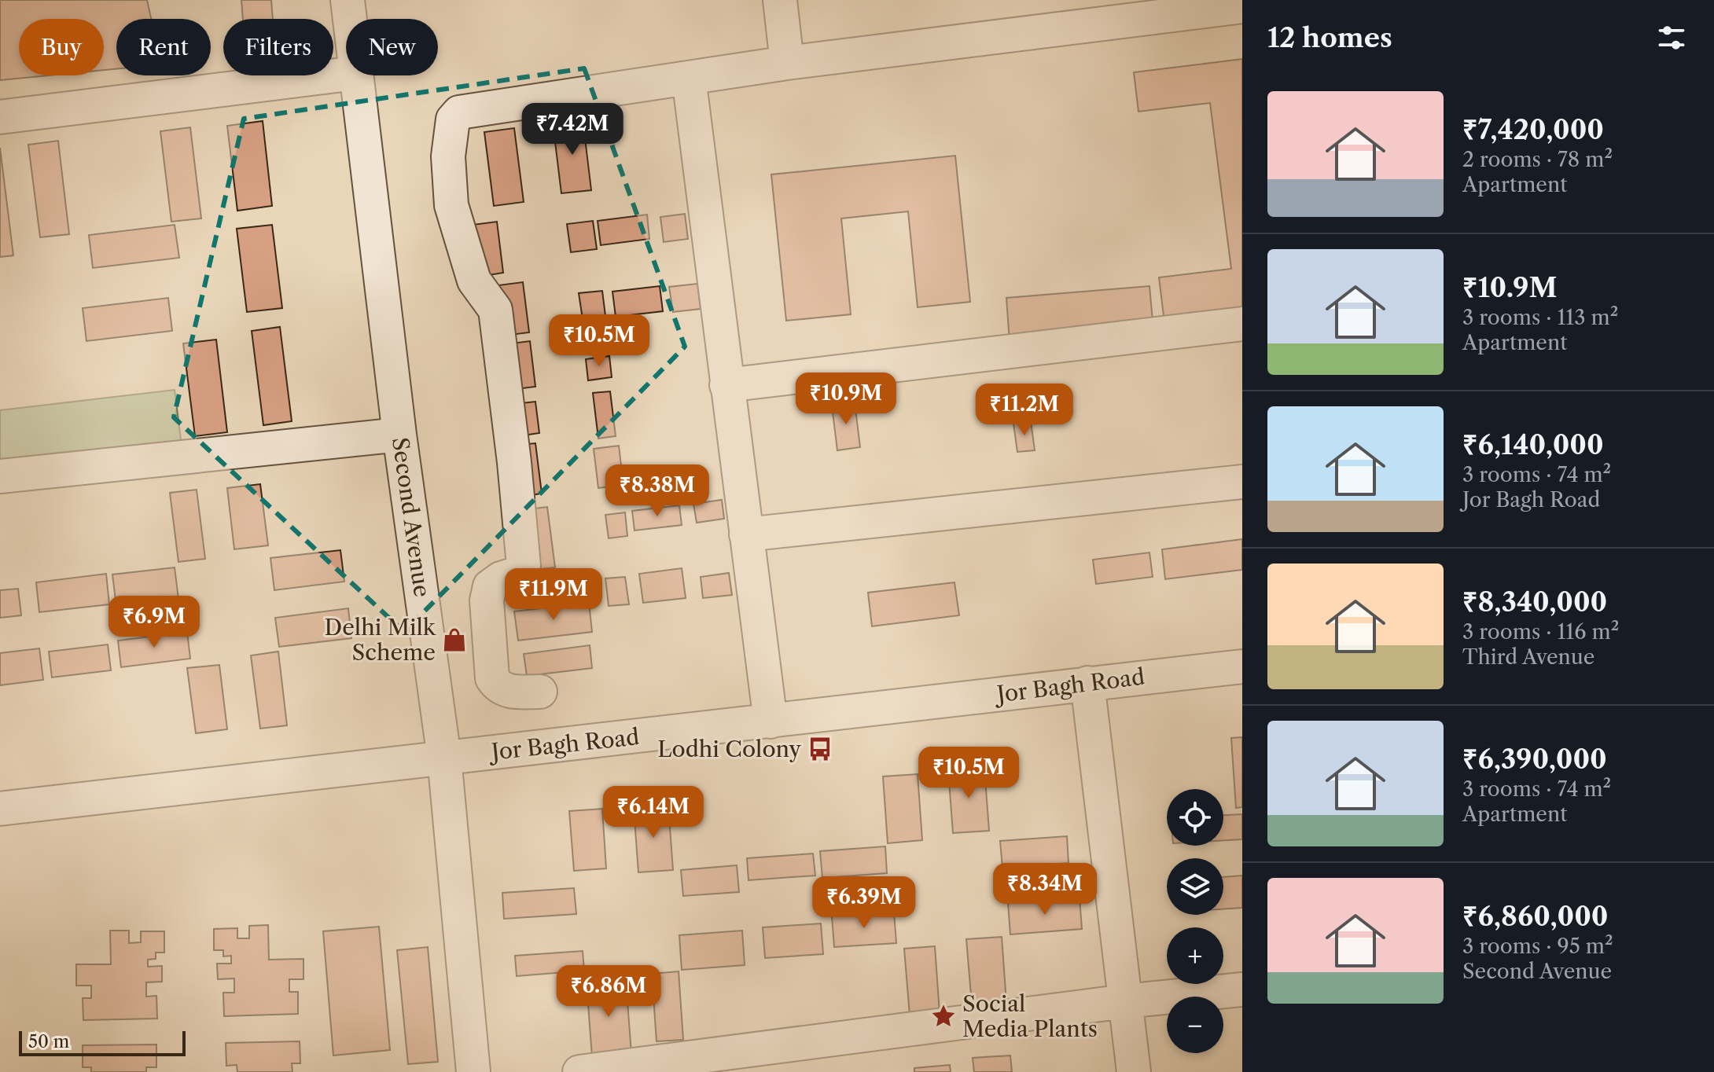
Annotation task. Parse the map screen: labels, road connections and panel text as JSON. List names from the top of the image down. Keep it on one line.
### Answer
{"streets":{"street":["Second Avenue","Jor Bagh Road"]},"crossings":[["Second Avenue","Jor Bagh Road"]],"places":{"shop":["Delhi Milk Scheme"],"bus stop":["Lodhi Colony"],"place":["Social Media Plants"]},"scale_bar":"50 m","page":{"heading":"12 homes","chip":["Buy","Rent","Filters","New"],"list":[{"name":"₹7,420,000","note":"2 rooms · 78 m² · Apartment"},{"name":"₹10.9M","note":"3 rooms · 113 m² · Apartment"},{"name":"₹6,140,000","note":"3 rooms · 74 m² · Jor Bagh Road"},{"name":"₹8,340,000","note":"3 rooms · 116 m² · Third Avenue"},{"name":"₹6,390,000","note":"3 rooms · 74 m² · Apartment"},{"name":"₹6,860,000","note":"3 rooms · 95 m² · Second Avenue"}],"price":["₹7.42M","₹10.5M","₹10.9M","₹11.2M","₹8.38M","₹11.9M","₹6.9M","₹10.5M","₹6.14M","₹8.34M","₹6.39M","₹6.86M"],"map_buttons":["+","−"],"scale":"50 m"}}
